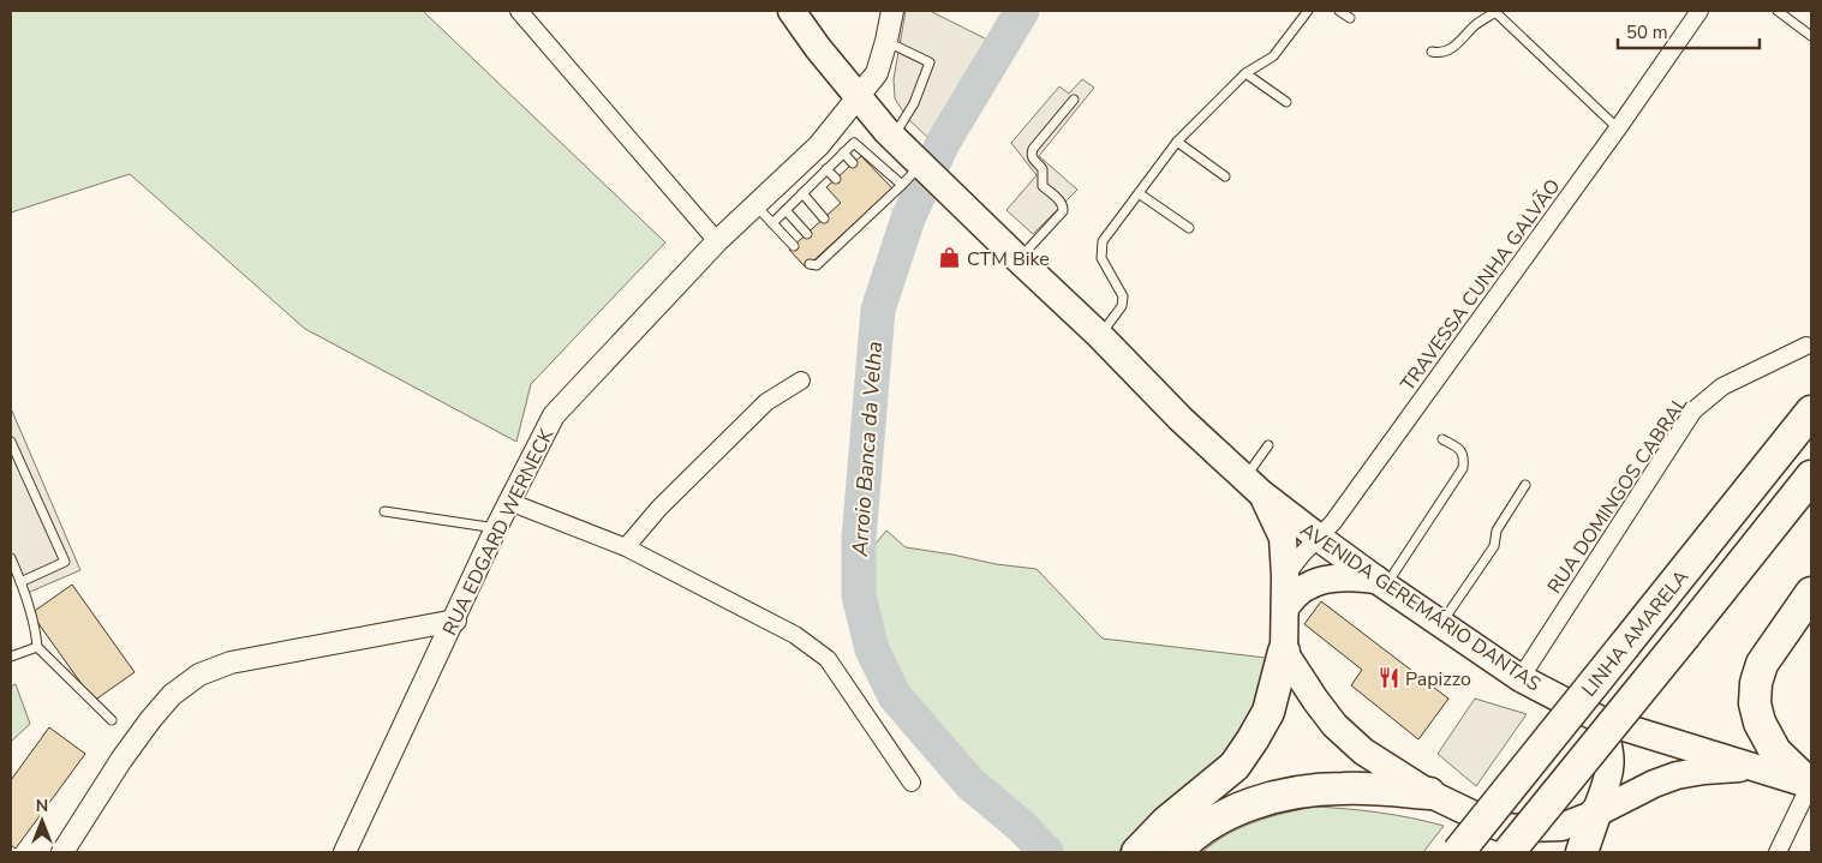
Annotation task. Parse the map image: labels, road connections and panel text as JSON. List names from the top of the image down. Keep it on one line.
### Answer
{"streets":{"highway":["LINHA AMARELA"],"main road":["AVENIDA GEREMÁRIO DANTAS"],"street":["TRAVESSA CUNHA GALVÃO","RUA DOMINGOS CABRAL","RUA EDGARD WERNECK"]},"crossings":[["TRAVESSA CUNHA GALVÃO","AVENIDA GEREMÁRIO DANTAS"],["RUA DOMINGOS CABRAL","AVENIDA GEREMÁRIO DANTAS"],["RUA EDGARD WERNECK","AVENIDA GEREMÁRIO DANTAS"],["AVENIDA GEREMÁRIO DANTAS","LINHA AMARELA"]],"water":["Arroio Banca da Velha"],"places":{"shop":["CTM Bike"],"restaurant":["Papizzo"]},"scale_bar":"50 m","north":"top"}
